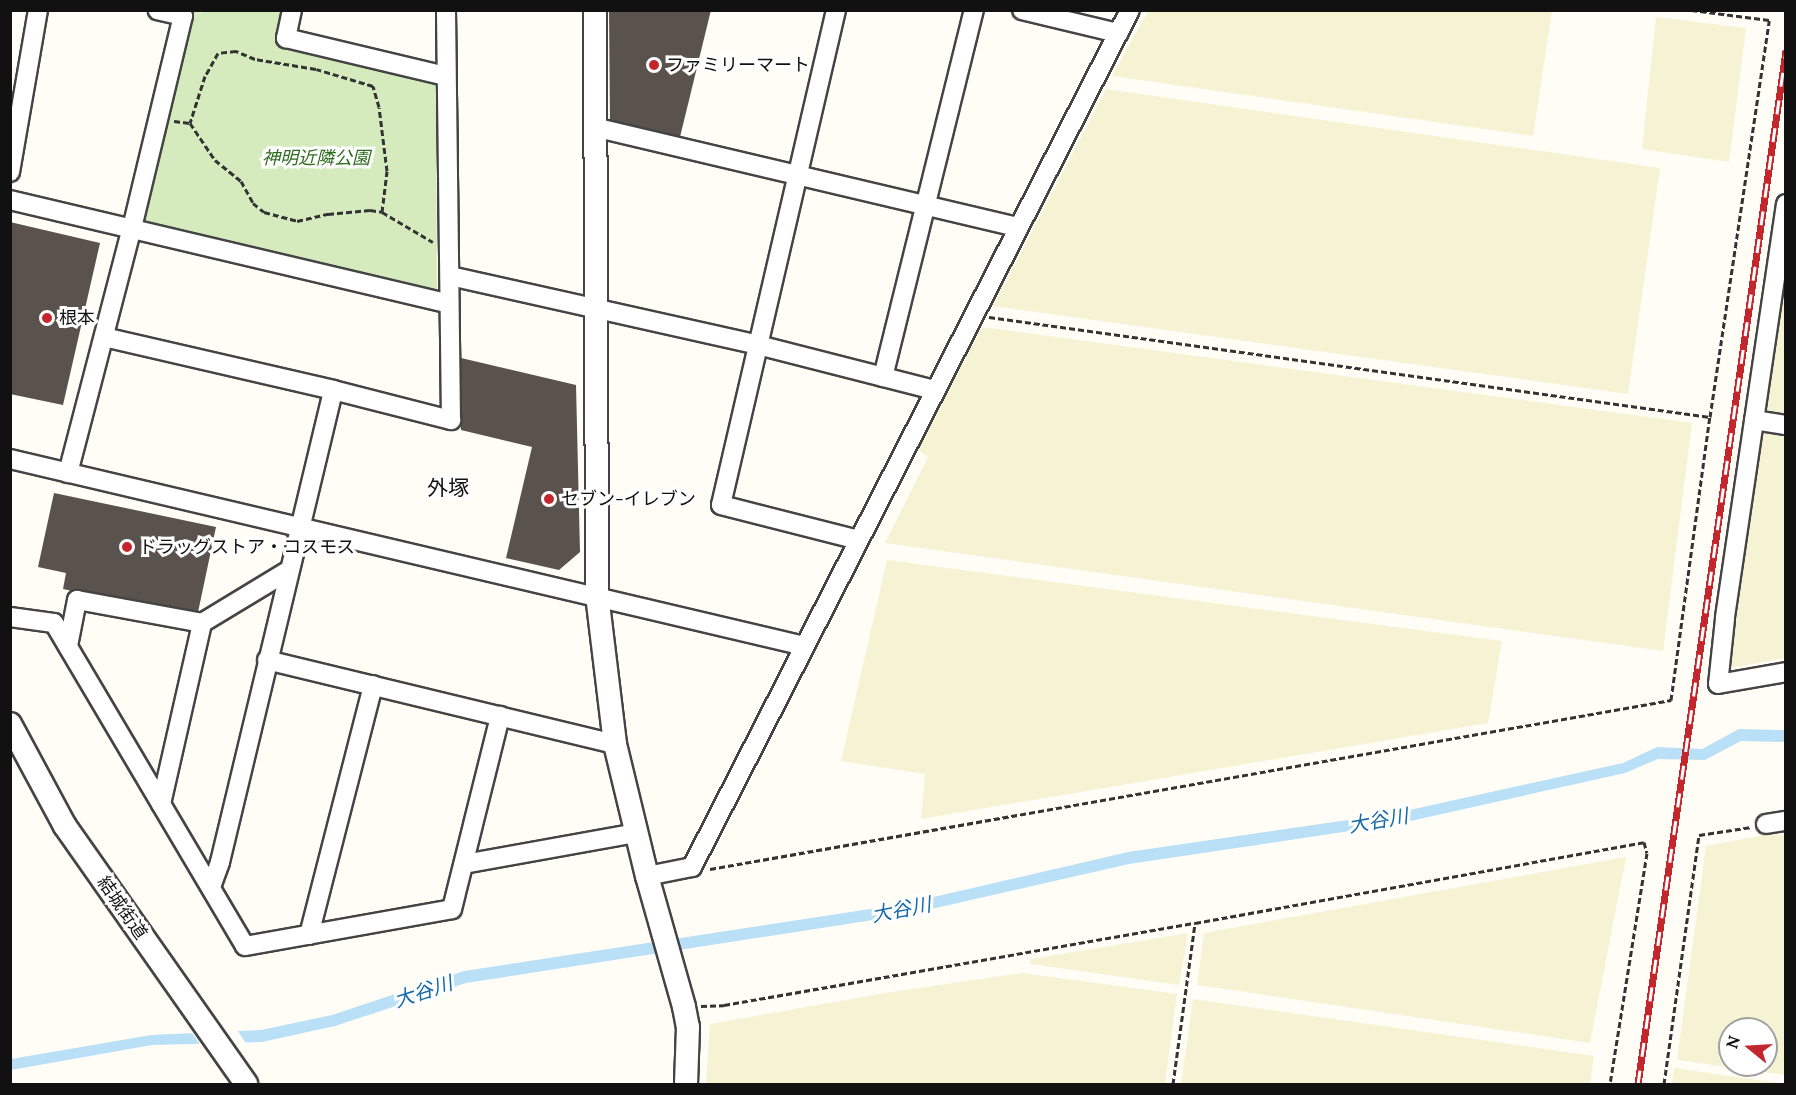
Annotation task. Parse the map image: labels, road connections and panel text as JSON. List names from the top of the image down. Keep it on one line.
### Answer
{"streets":{"street":["結城街道"]},"districts":["外塚"],"water":["大谷川"],"parks":["神明近隣公園"],"places":["ファミリーマート","根本","セブン-イレブン","ドラッグストア・コスモス"],"north":"left"}
